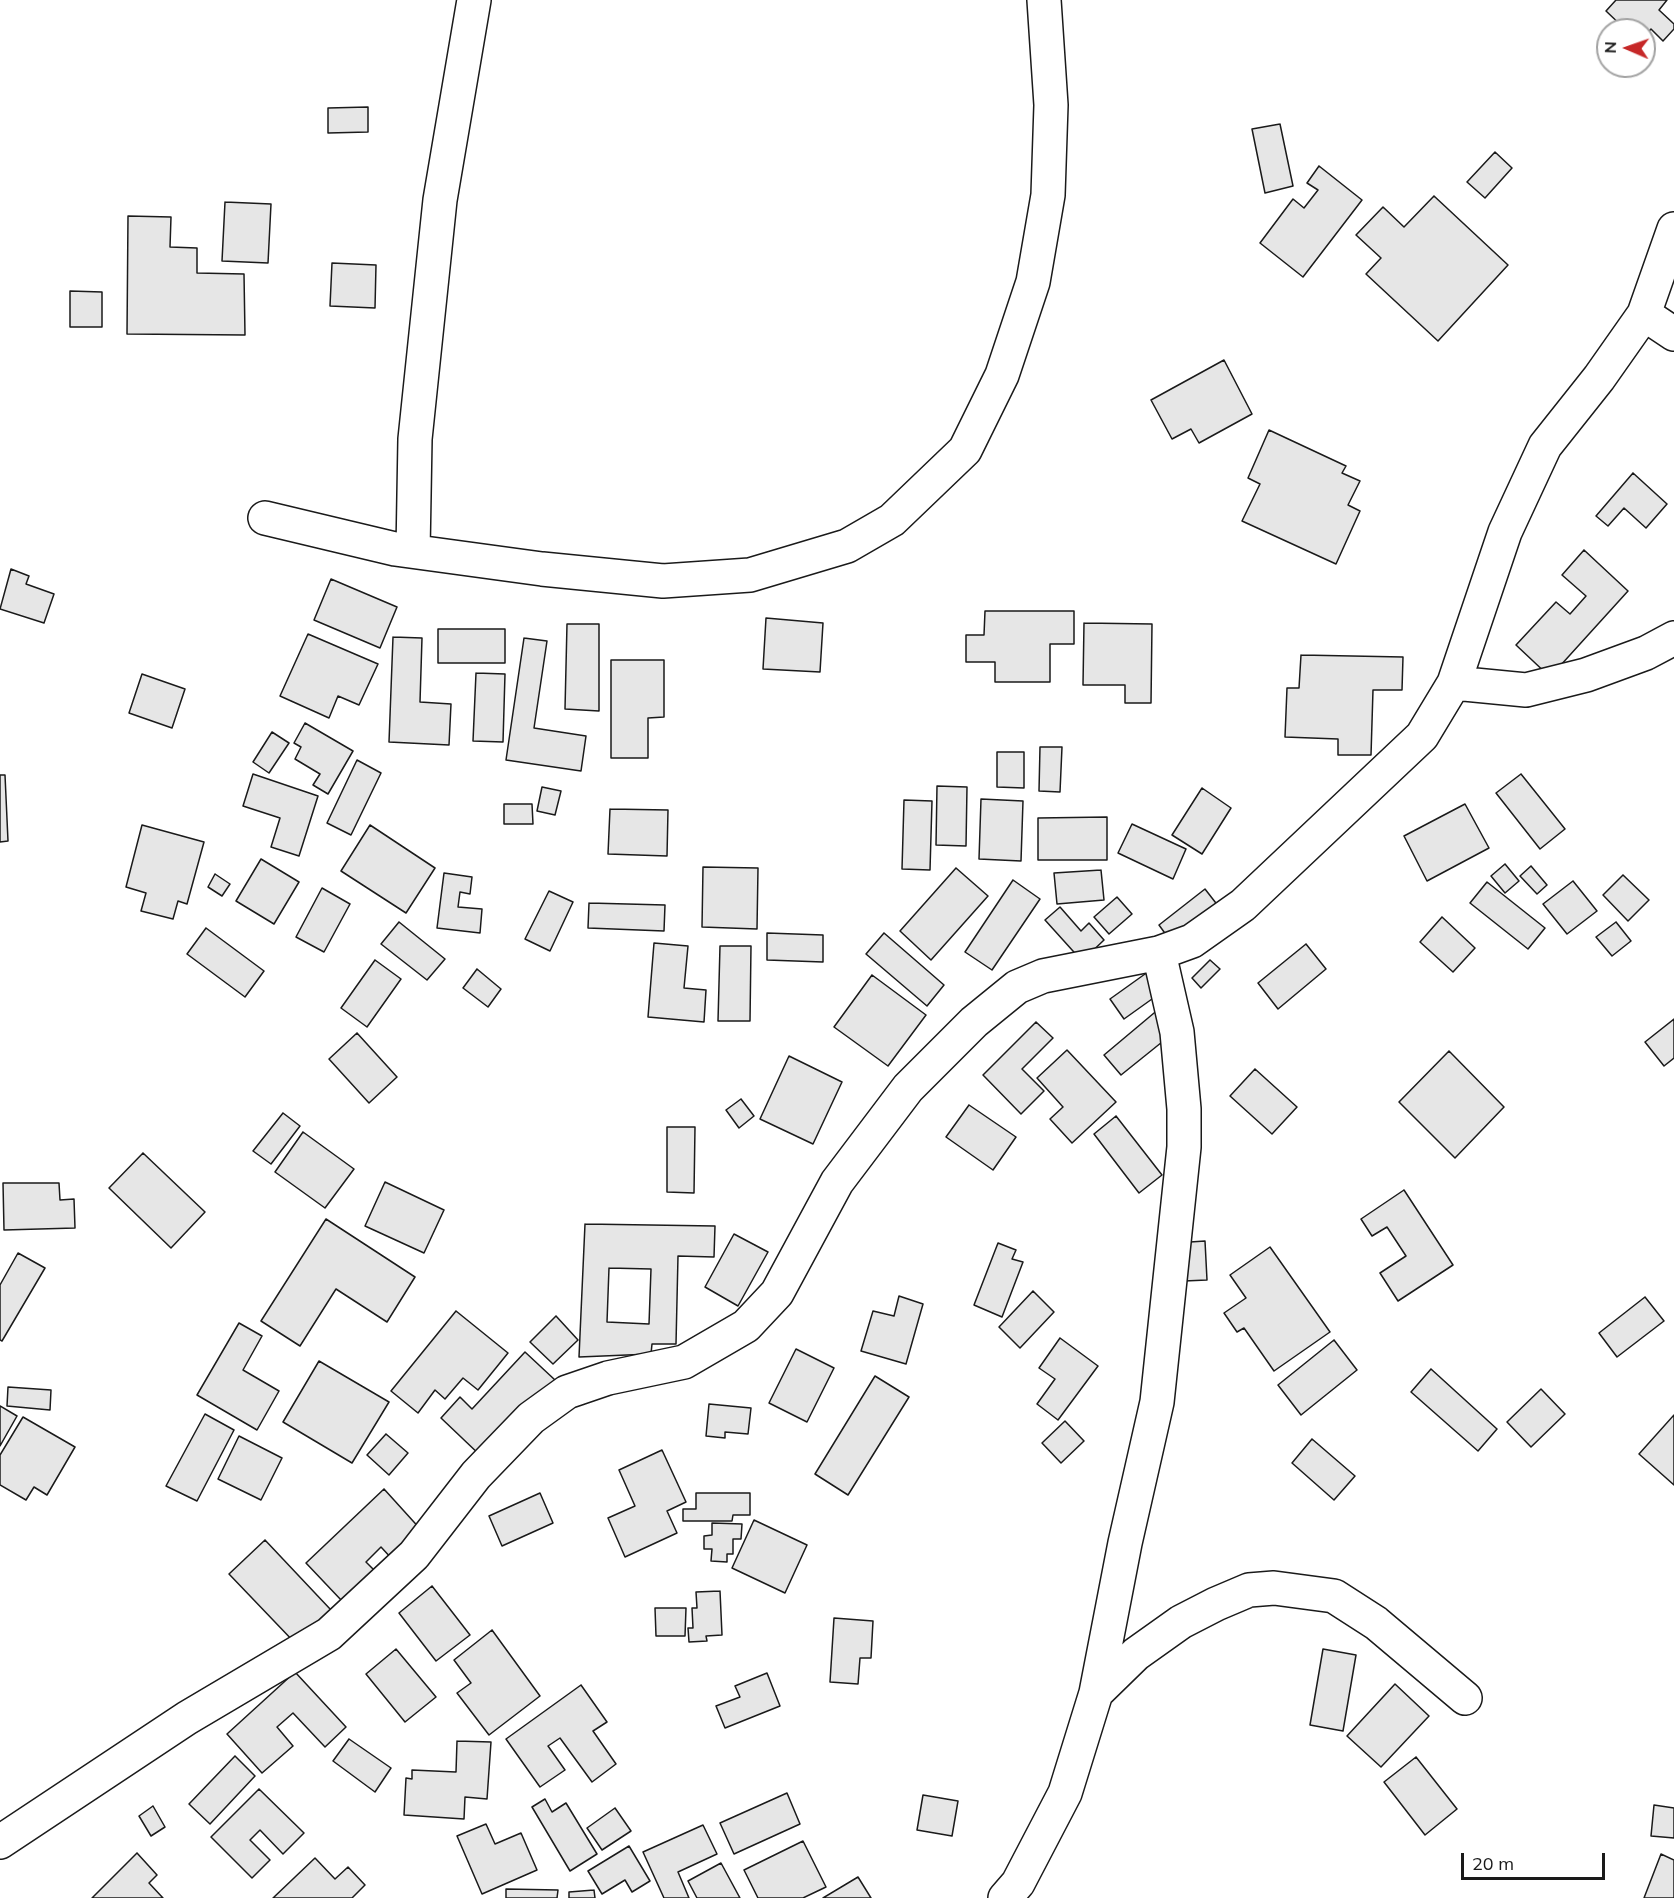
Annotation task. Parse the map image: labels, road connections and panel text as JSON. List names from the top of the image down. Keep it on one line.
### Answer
{"scale_bar":"20 m","north":"left"}
